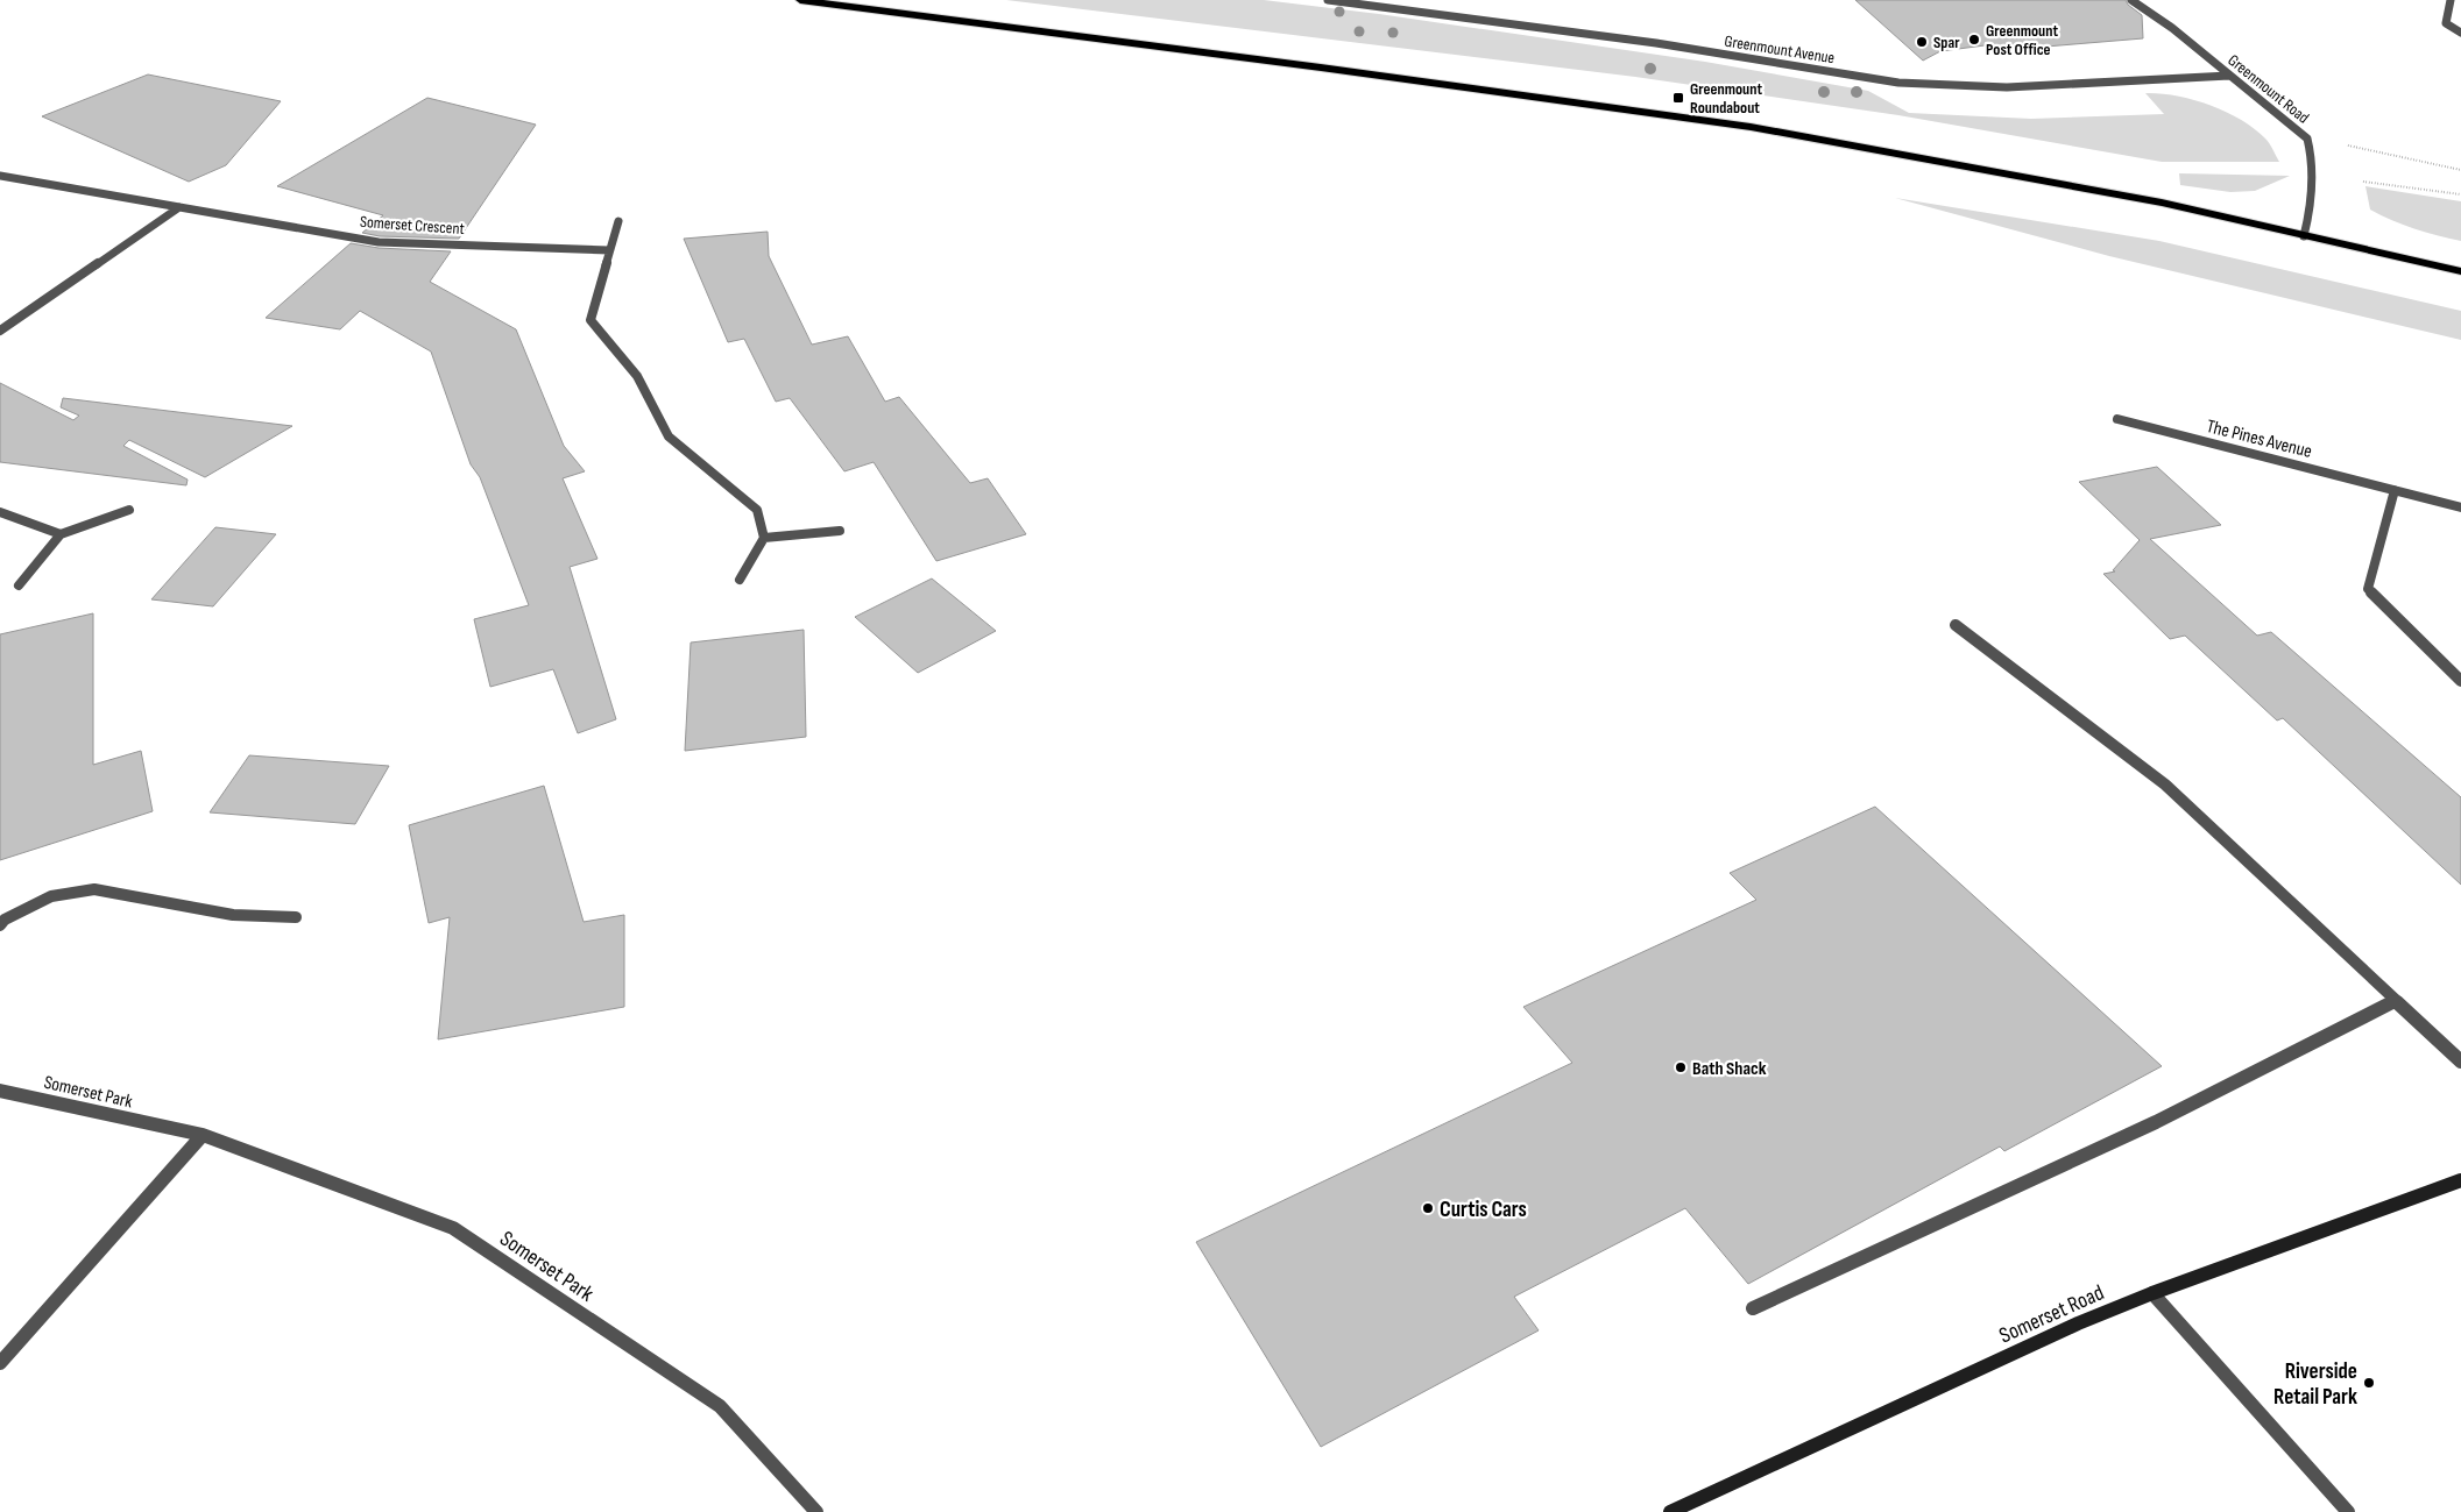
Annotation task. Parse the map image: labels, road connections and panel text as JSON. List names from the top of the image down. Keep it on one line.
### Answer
{"streets":{"street":["Greenmount Avenue","Greenmount Road","Somerset Crescent","The Pines Avenue","Somerset Park","Somerset Road"]},"crossings":[["Greenmount Avenue","Greenmount Road"]],"places":{"other":["Greenmount Post Office","Spar","Bath Shack","Curtis Cars","Riverside Retail Park"],"transit":["Greenmount Roundabout"]}}
